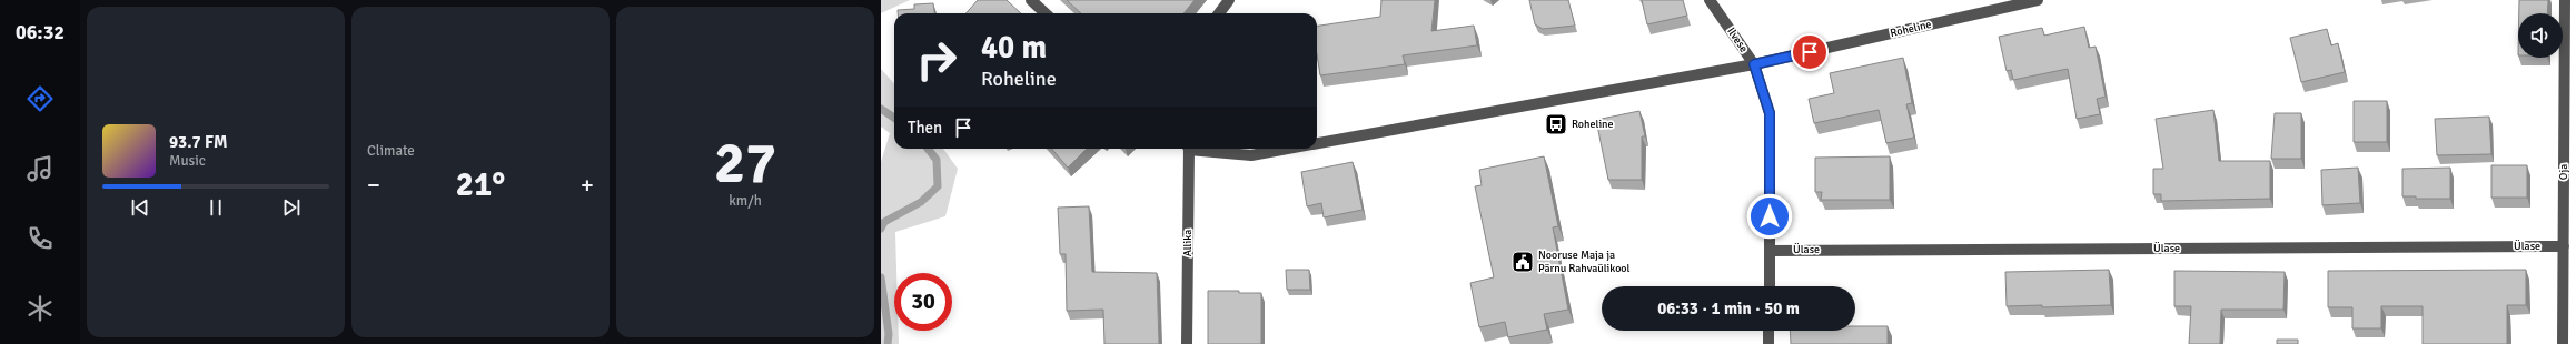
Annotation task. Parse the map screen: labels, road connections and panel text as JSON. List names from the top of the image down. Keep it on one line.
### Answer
{"streets":{"street":["Roheline","Ilvese","Oja","Allika","Ülase"]},"crossings":[["Roheline","Ilvese"],["Ilvese","Ülase"],["Oja","Ülase"]],"places":{"bus stop":["Roheline"],"public building":["Nooruse Maja ja Pärnu Rahvaülikool"]},"page":{"tabs":"06:32","tile":["Climate",["27","km/h"]],"turn":["40 m","Roheline"],"then":"Then","song":["93.7 FM","Music"],"heat":["−","21°","+"],"limit":"30","trip":"06:33 · 1 min · 50 m"}}
